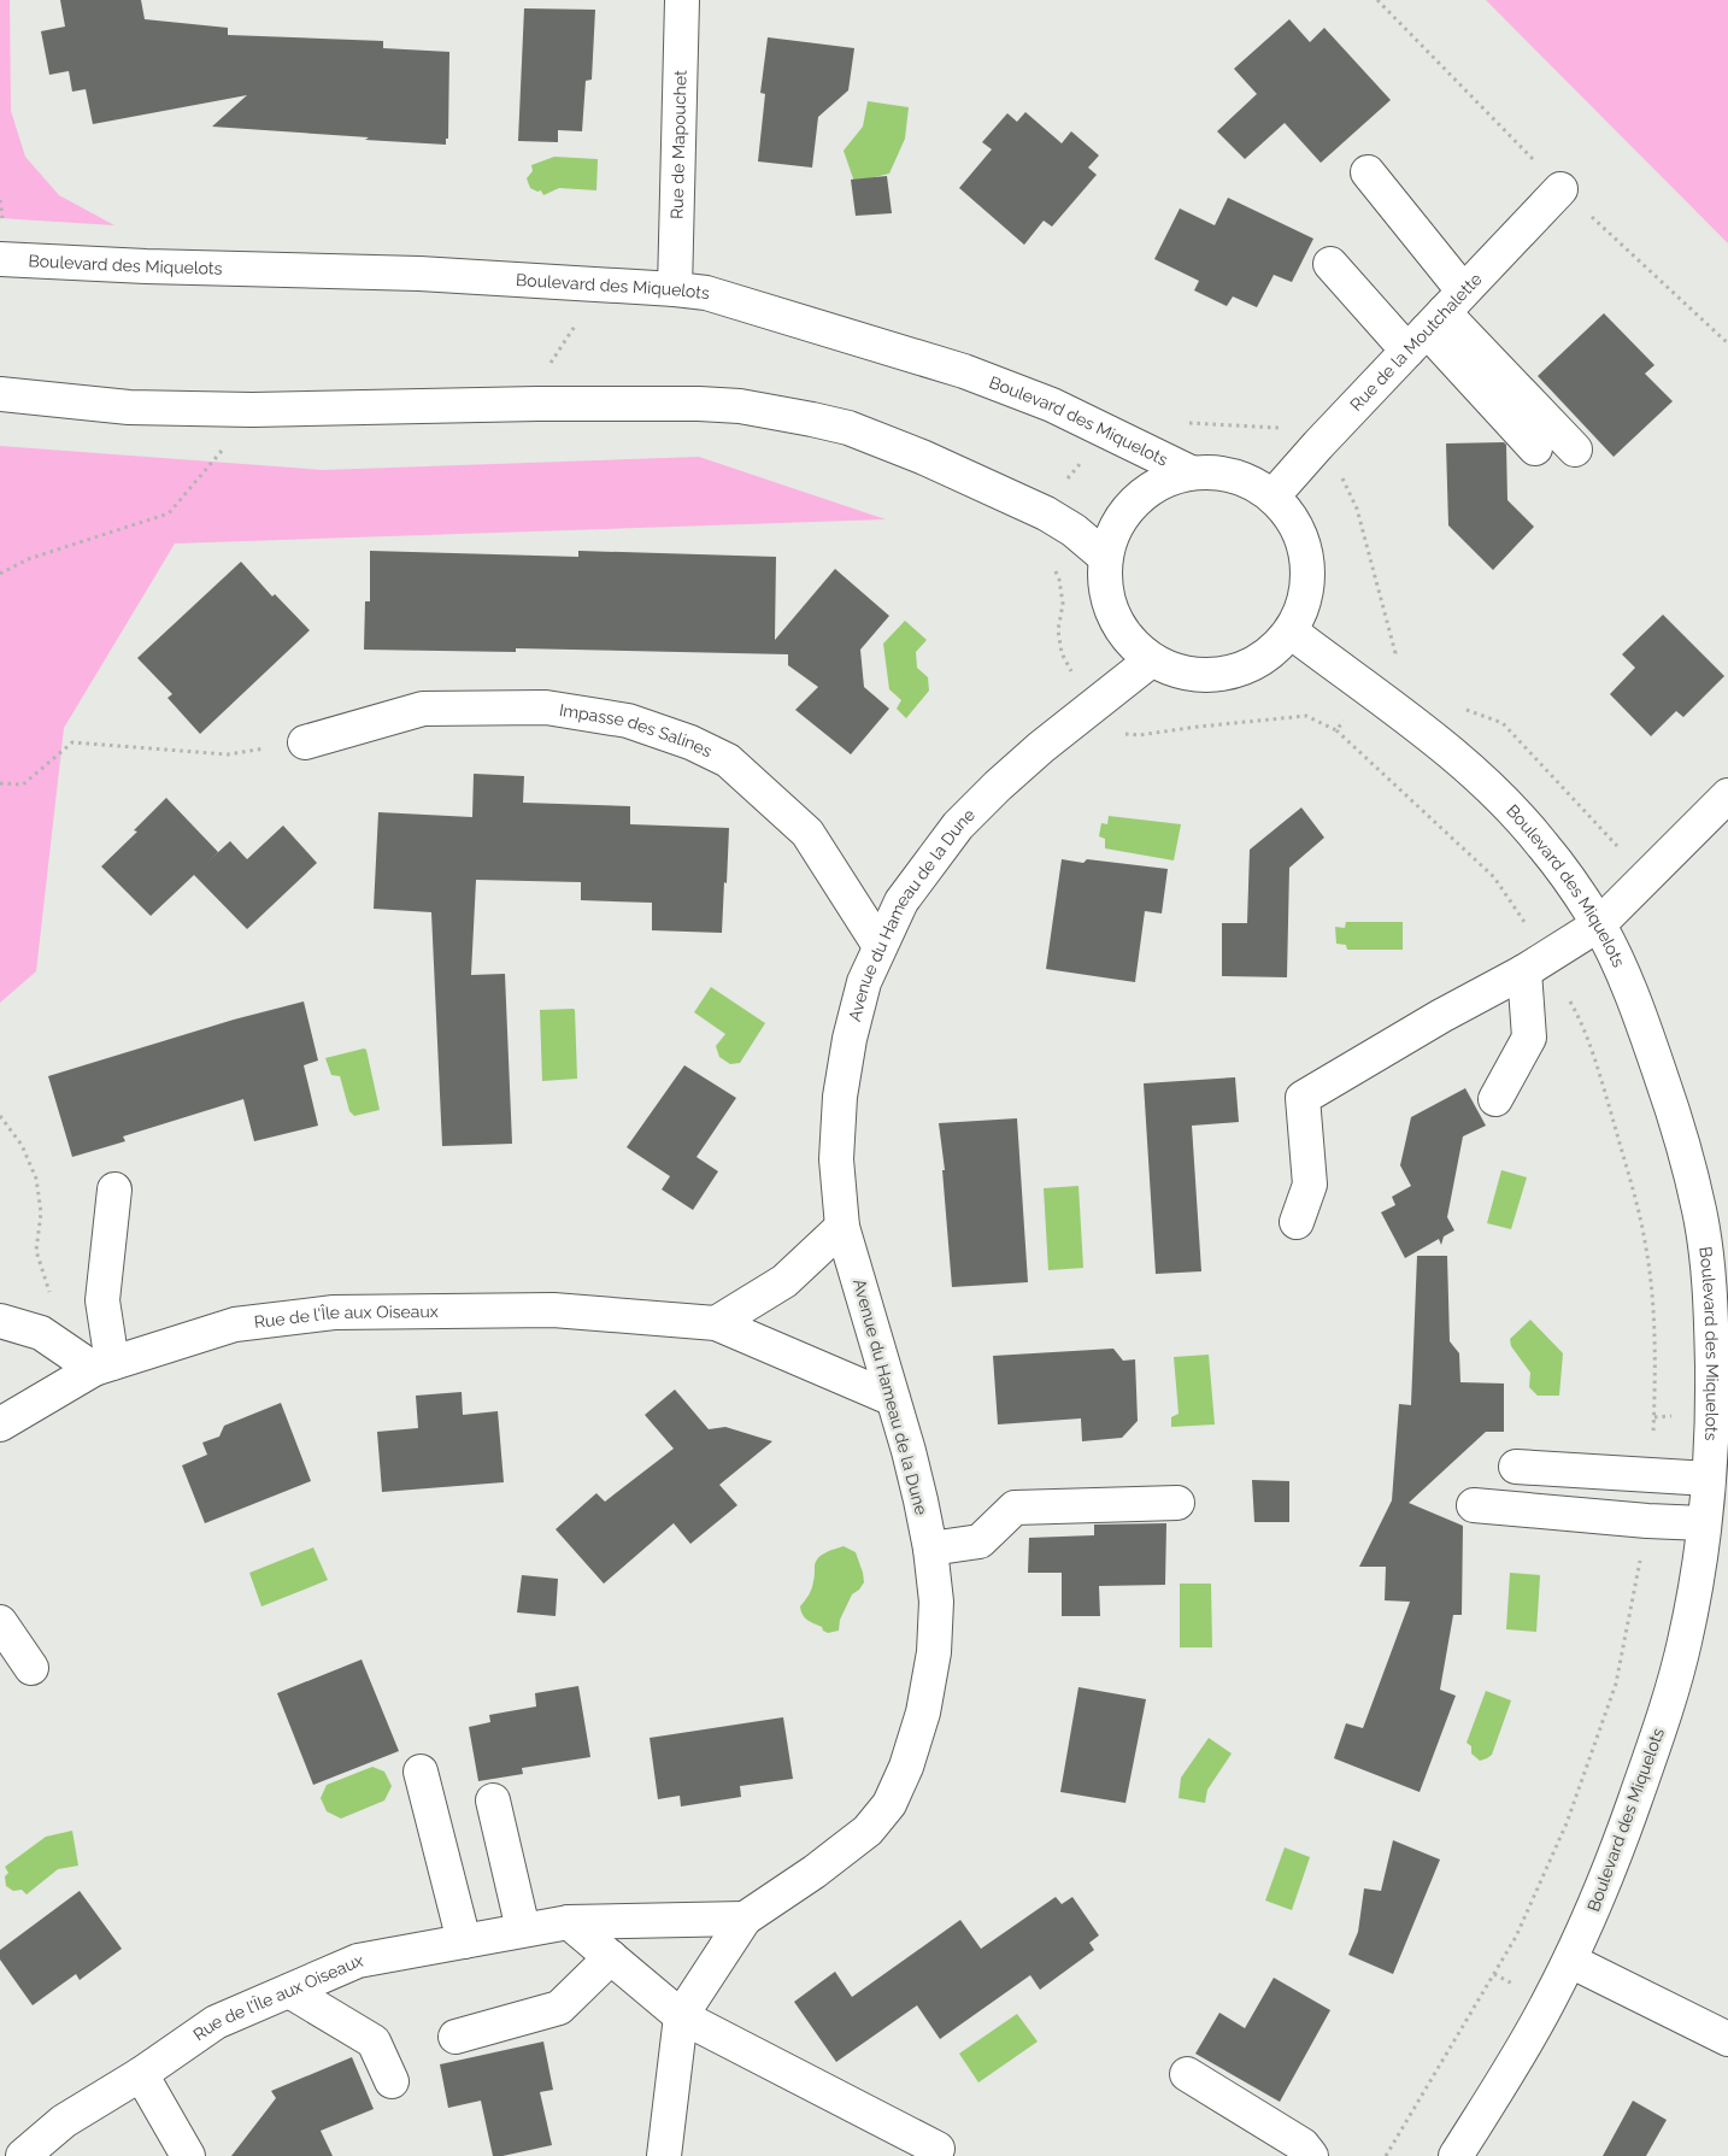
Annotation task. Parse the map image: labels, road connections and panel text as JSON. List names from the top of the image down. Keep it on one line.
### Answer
{"streets":{"street":["Rue de Mapouchet","Boulevard des Miquelots","Rue de la Moutchalette","Impasse des Salines","Avenue du Hameau de la Dune","Rue de l'Île aux Oiseaux"]},"crossings":[["Rue de Mapouchet","Boulevard des Miquelots"],["Boulevard des Miquelots","Rue de la Moutchalette"],["Boulevard des Miquelots","Avenue du Hameau de la Dune"],["Rue de la Moutchalette","Avenue du Hameau de la Dune"],["Impasse des Salines","Avenue du Hameau de la Dune"],["Avenue du Hameau de la Dune","Rue de l'Île aux Oiseaux"]]}
